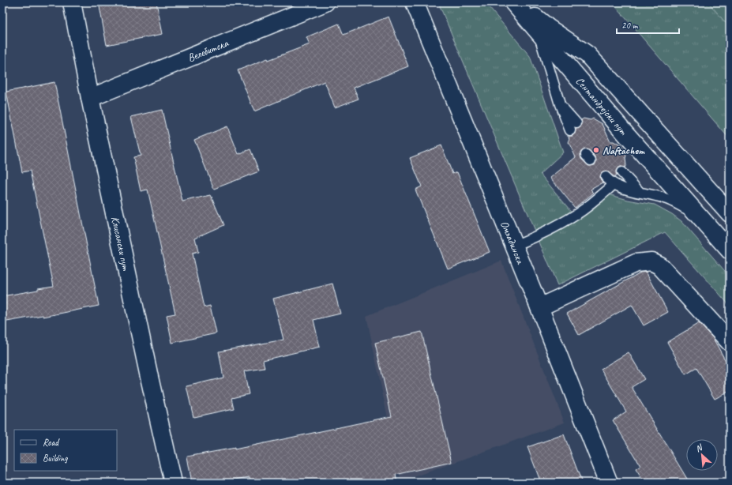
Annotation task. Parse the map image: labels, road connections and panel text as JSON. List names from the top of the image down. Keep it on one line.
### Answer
{"streets":{"street":["Велебитска","Сентандрејски пут","Клисански пут","Омладинска"]},"crossings":[["Велебитска","Клисански пут"]],"places":["Naftachem"],"legend":["Road","Building"],"scale_bar":"20 m","north":"top left"}
